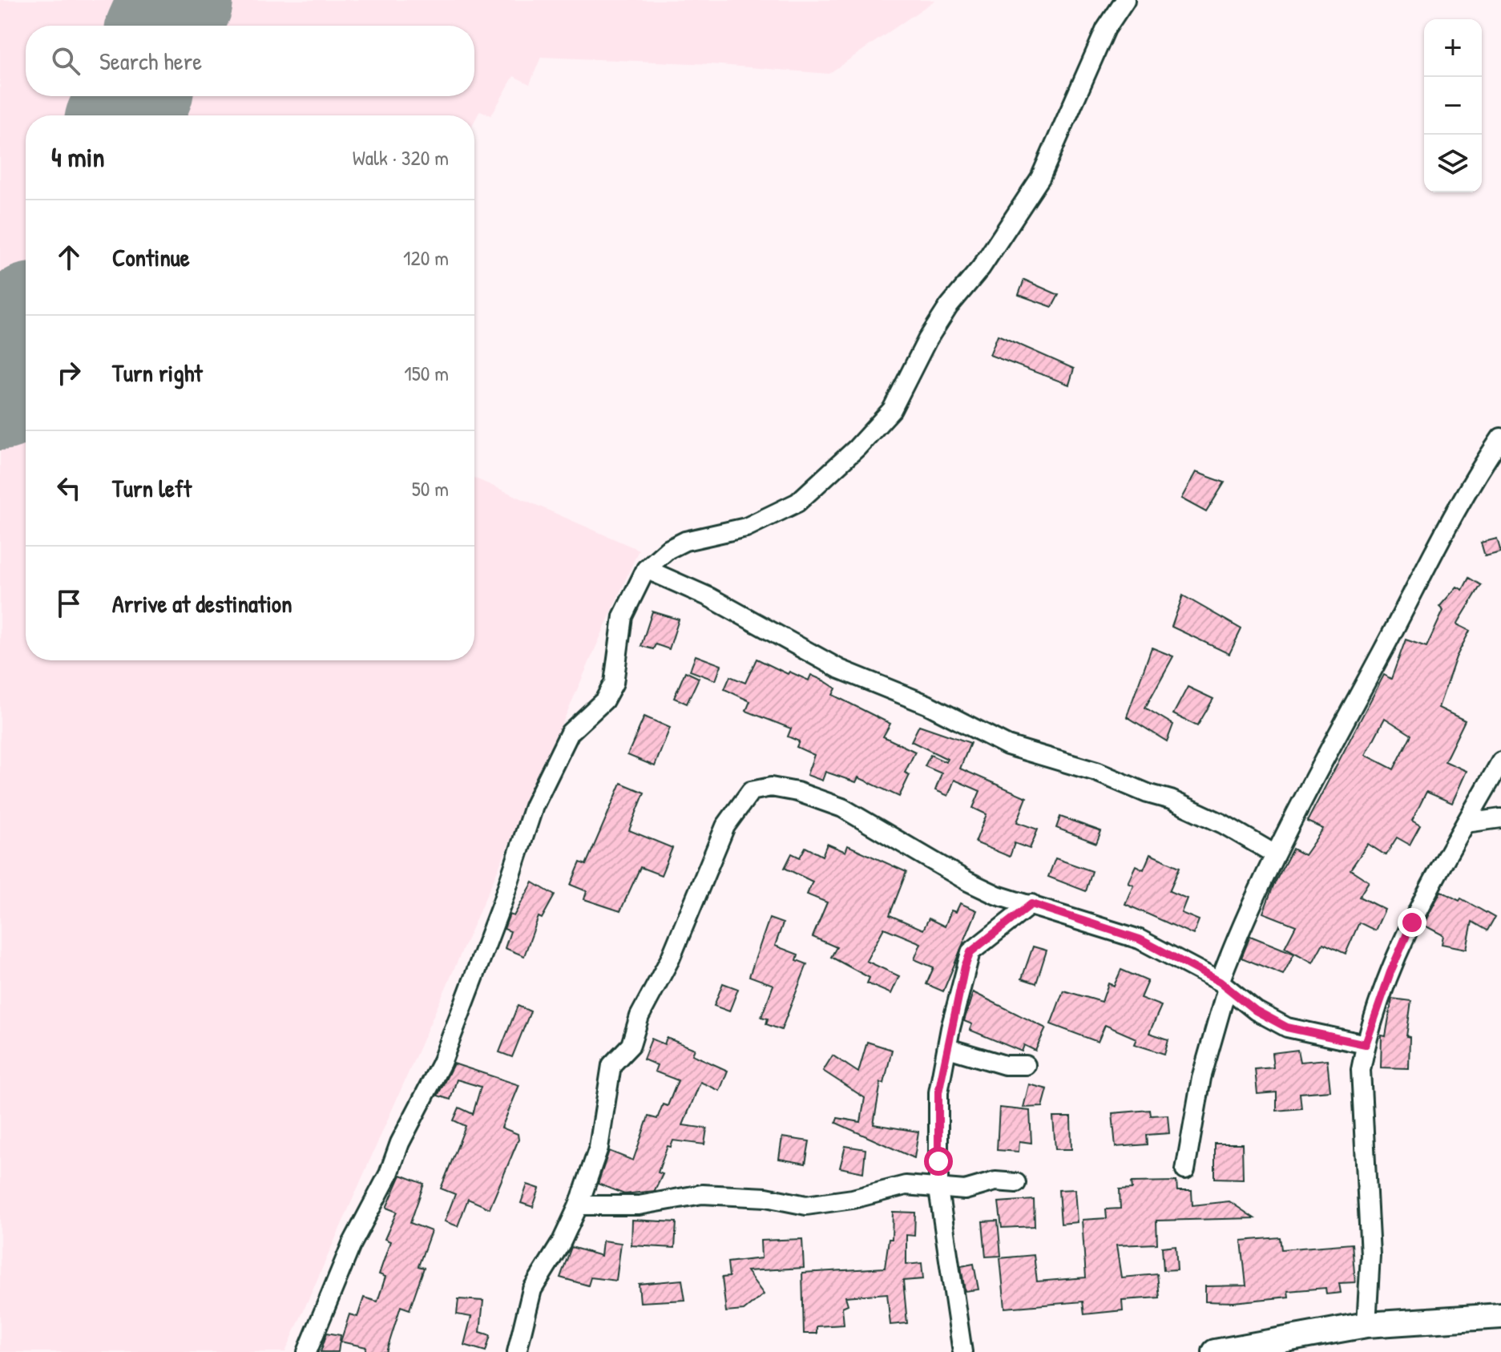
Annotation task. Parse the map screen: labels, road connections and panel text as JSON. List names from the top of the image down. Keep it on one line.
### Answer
{"page":{"map_buttons":["+","−"],"search":"Search here","heading":["4 min","Walk · 320 m"],"list":[["Continue","120 m"],["Turn right","150 m"],["Turn left","50 m"],"Arrive at destination"]}}
